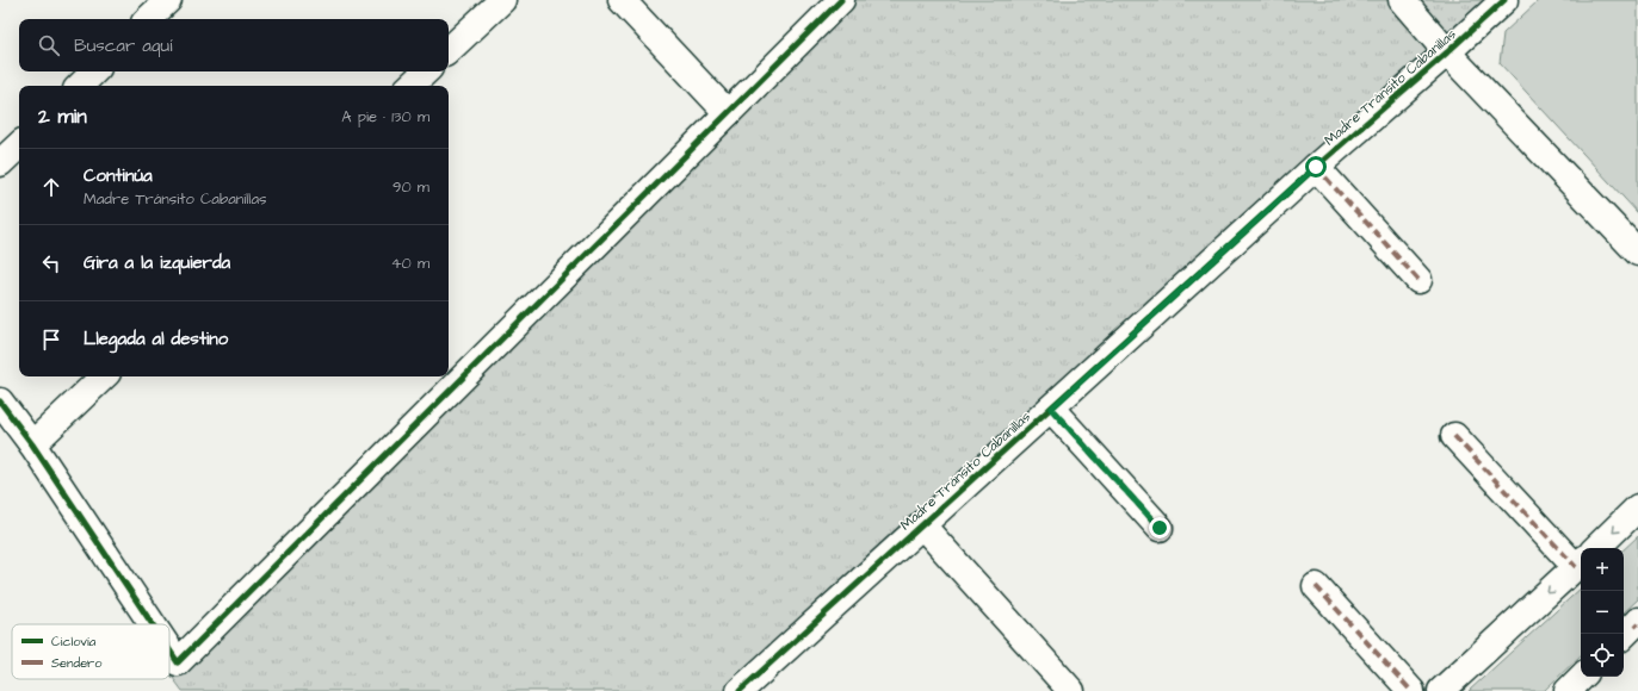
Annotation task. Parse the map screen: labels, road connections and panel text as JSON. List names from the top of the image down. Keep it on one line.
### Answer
{"streets":{"street":["Madre Tránsito Cabanillas"]},"legend":["Ciclovía","Sendero"],"page":{"search":"Buscar aquí","heading":["2 min","A pie · 130 m"],"list":[["Continúa","Madre Tránsito Cabanillas","90 m"],["Gira a la izquierda","40 m"],"Llegada al destino"],"map_buttons":["+","−"]}}
